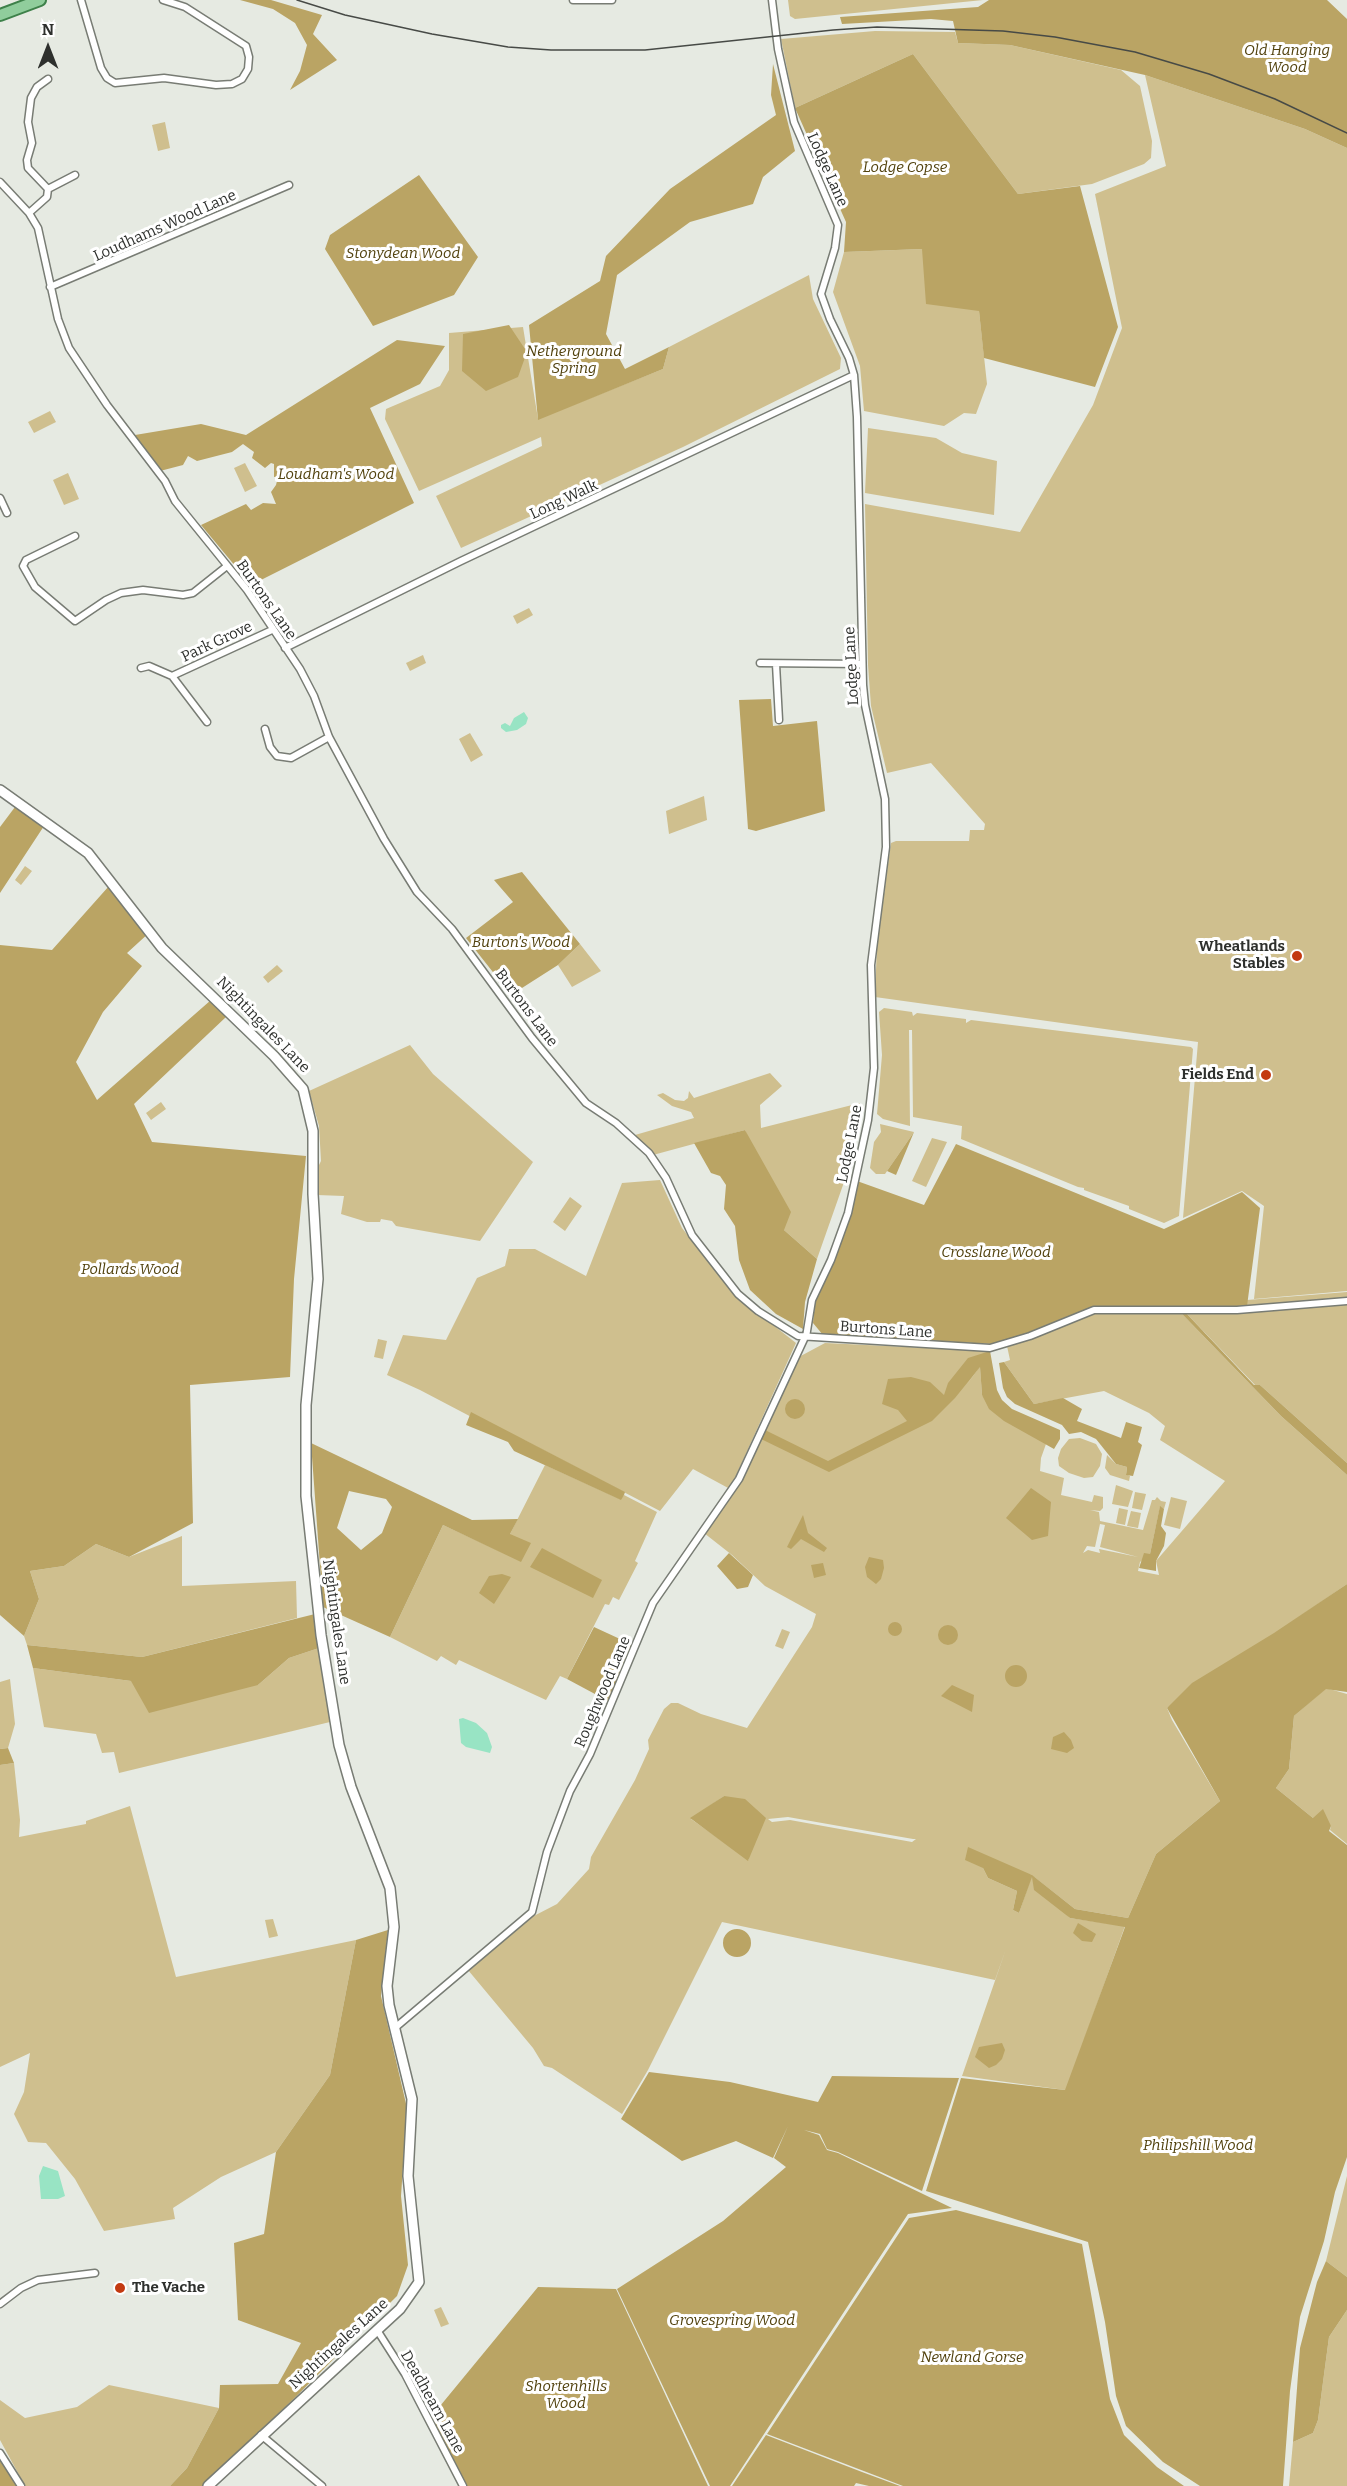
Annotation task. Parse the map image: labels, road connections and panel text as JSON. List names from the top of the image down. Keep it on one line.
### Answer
{"streets":{"main road":["Nightingales Lane"],"street":["Lodge Lane","Loudhams Wood Lane","Long Walk","Burtons Lane","Park Grove","Roughwood Lane","Deadhearn Lane"]},"crossings":[["Lodge Lane","Long Walk"],["Lodge Lane","Burtons Lane"],["Lodge Lane","Roughwood Lane"],["Loudhams Wood Lane","Burtons Lane"],["Long Walk","Burtons Lane"],["Burtons Lane","Park Grove"],["Burtons Lane","Roughwood Lane"],["Nightingales Lane","Roughwood Lane"],["Nightingales Lane","Deadhearn Lane"]],"parks":["Old Hanging Wood","Lodge Copse","Stonydean Wood","Netherground Spring","Loudham's Wood","Burton's Wood","Crosslane Wood","Pollards Wood","Philipshill Wood","Grovespring Wood","Newland Gorse","Shortenhills Wood"],"places":["Wheatlands Stables","Fields End","The Vache"],"north":"top"}
